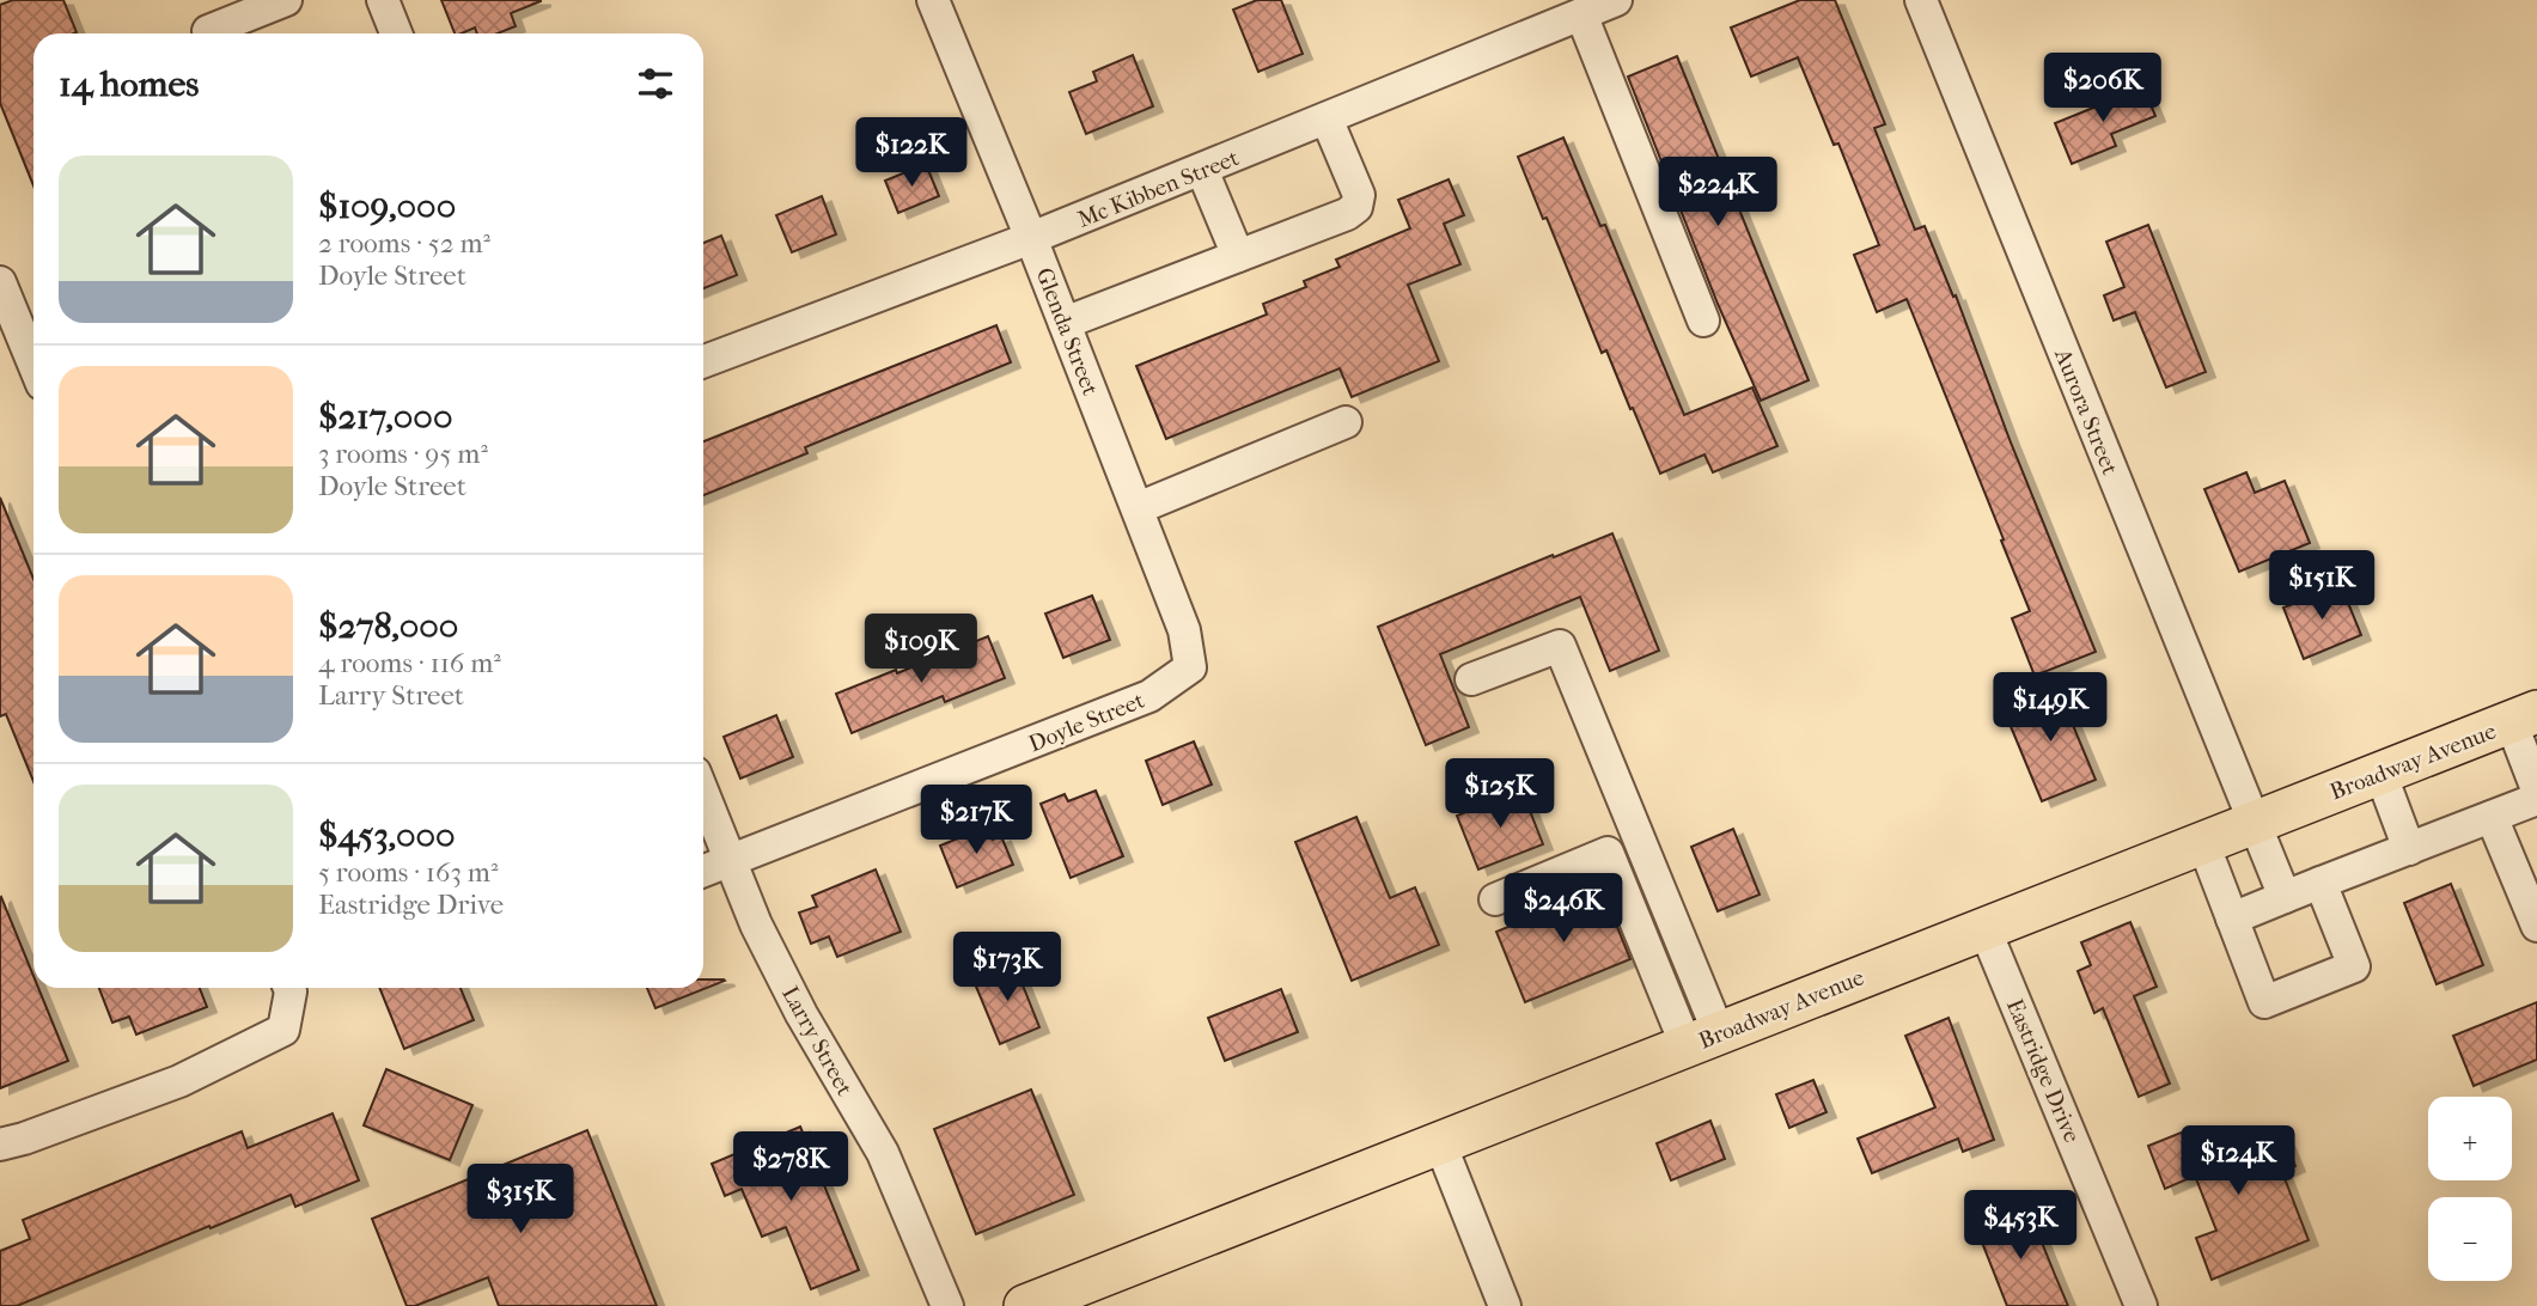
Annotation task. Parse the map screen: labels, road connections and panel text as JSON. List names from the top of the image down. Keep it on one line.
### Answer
{"streets":{"main road":["Broadway Avenue"],"street":["Mc Kibben Street","Glenda Street","Aurora Street","Doyle Street","Larry Street","Eastridge Drive"]},"crossings":[["Mc Kibben Street","Glenda Street"],["Glenda Street","Doyle Street"],["Aurora Street","Broadway Avenue"],["Doyle Street","Larry Street"],["Broadway Avenue","Eastridge Drive"]],"page":{"heading":"14 homes","price":["$206K","$122K","$224K","$151K","$109K","$149K","$125K","$217K","$246K","$173K","$124K","$278K","$315K","$453K"],"list":[{"name":"$109,000","note":"2 rooms · 52 m² · Doyle Street"},{"name":"$217,000","note":"3 rooms · 95 m² · Doyle Street"},{"name":"$278,000","note":"4 rooms · 116 m² · Larry Street"},{"name":"$453,000","note":"5 rooms · 163 m² · Eastridge Drive"}],"map_buttons":["+","−"]}}
